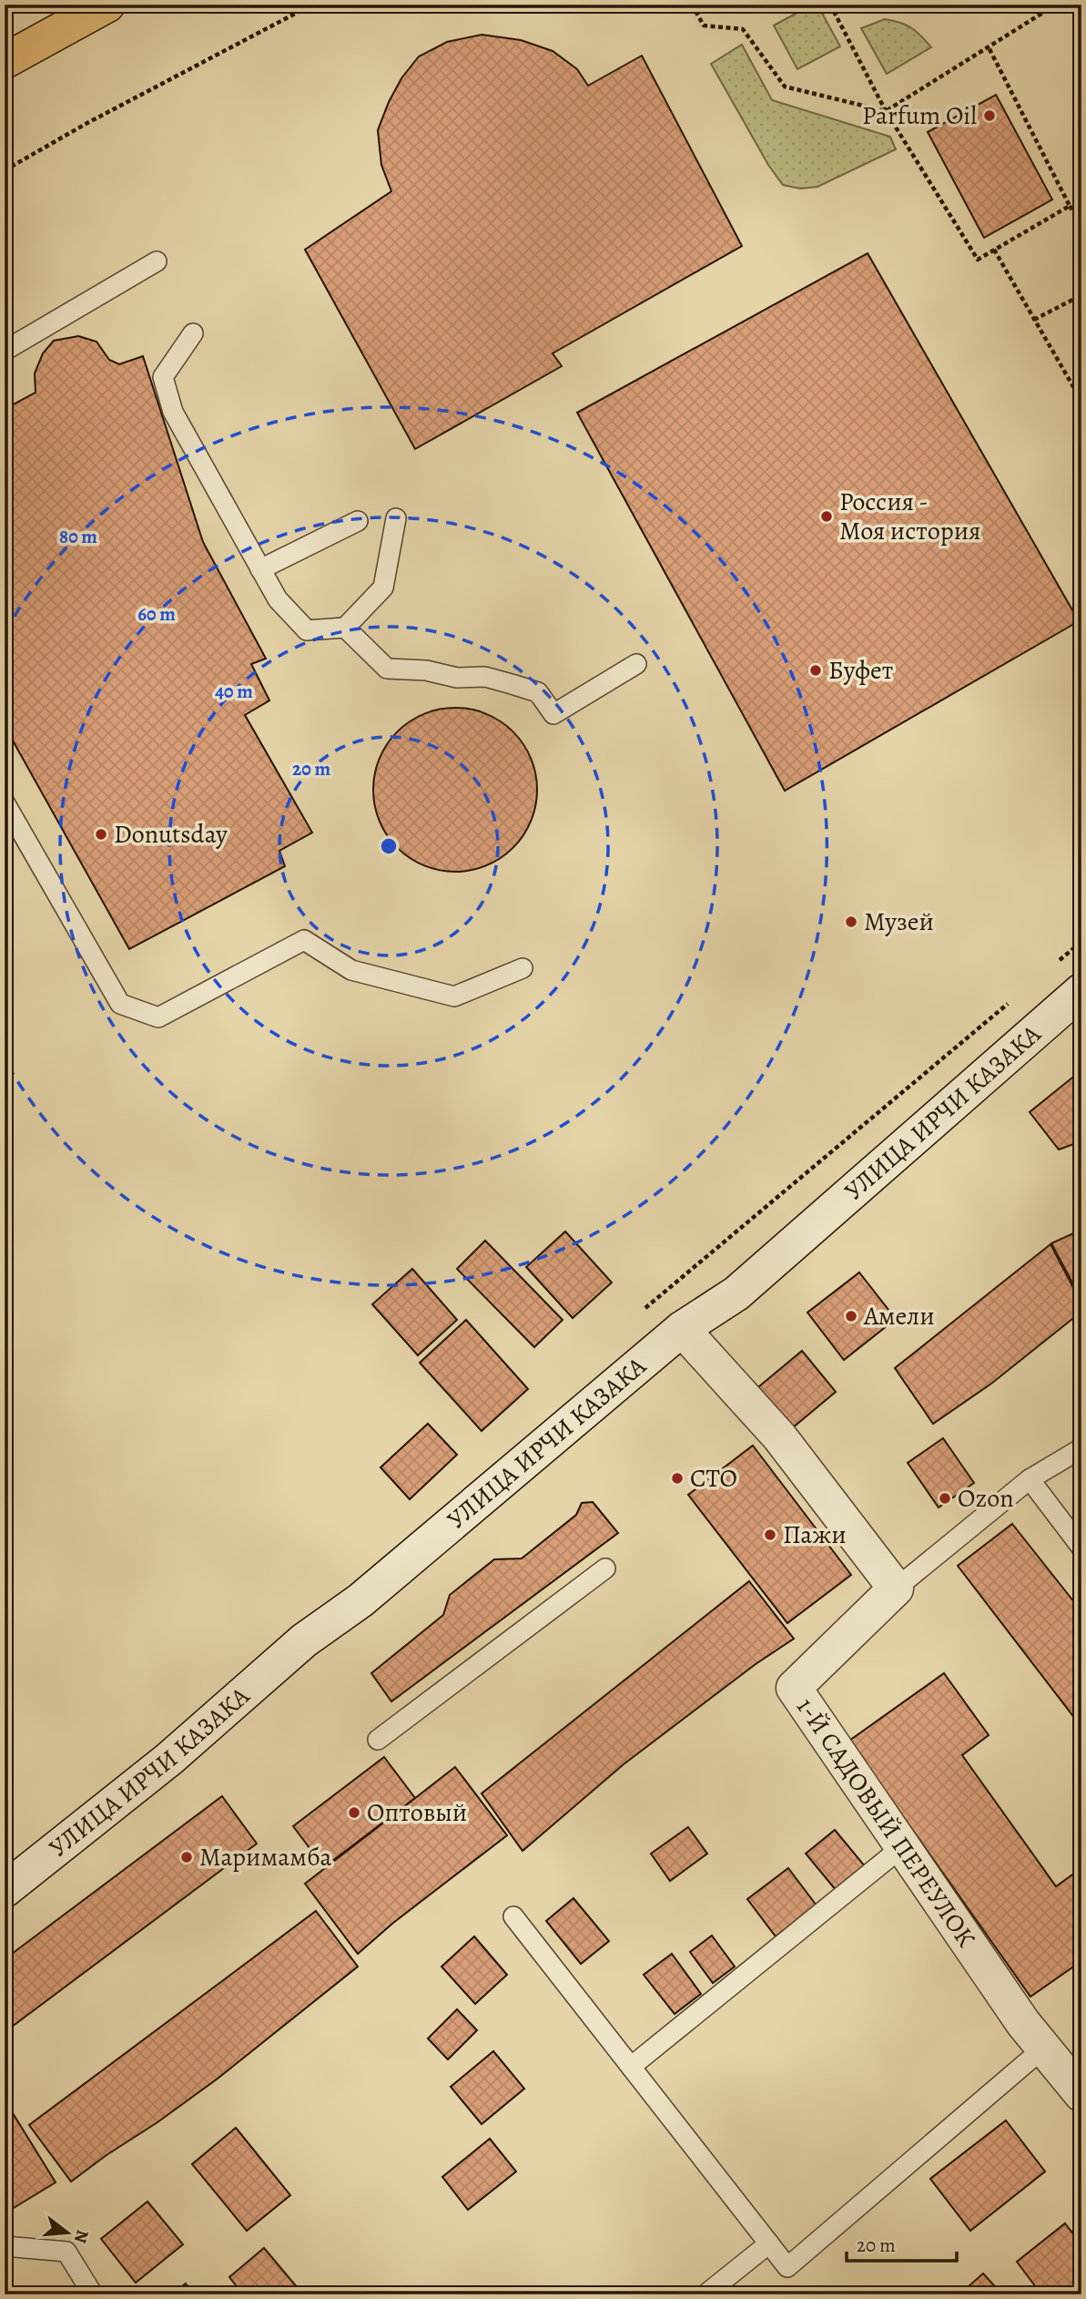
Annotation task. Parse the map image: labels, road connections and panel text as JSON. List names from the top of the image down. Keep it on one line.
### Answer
{"streets":{"main road":["УЛИЦА ИРЧИ КАЗАКА","1-Й САДОВЫЙ ПЕРЕУЛОК"]},"places":["Parfum Oil","Россия - Моя история","Буфет","Donutsday","Музей","Амели","СТО","Ozon","Пажи","Оптовый","Маримамба"],"scale_bar":"20 m","north":"right","rings":["80 m","60 m","40 m","20 m"]}
